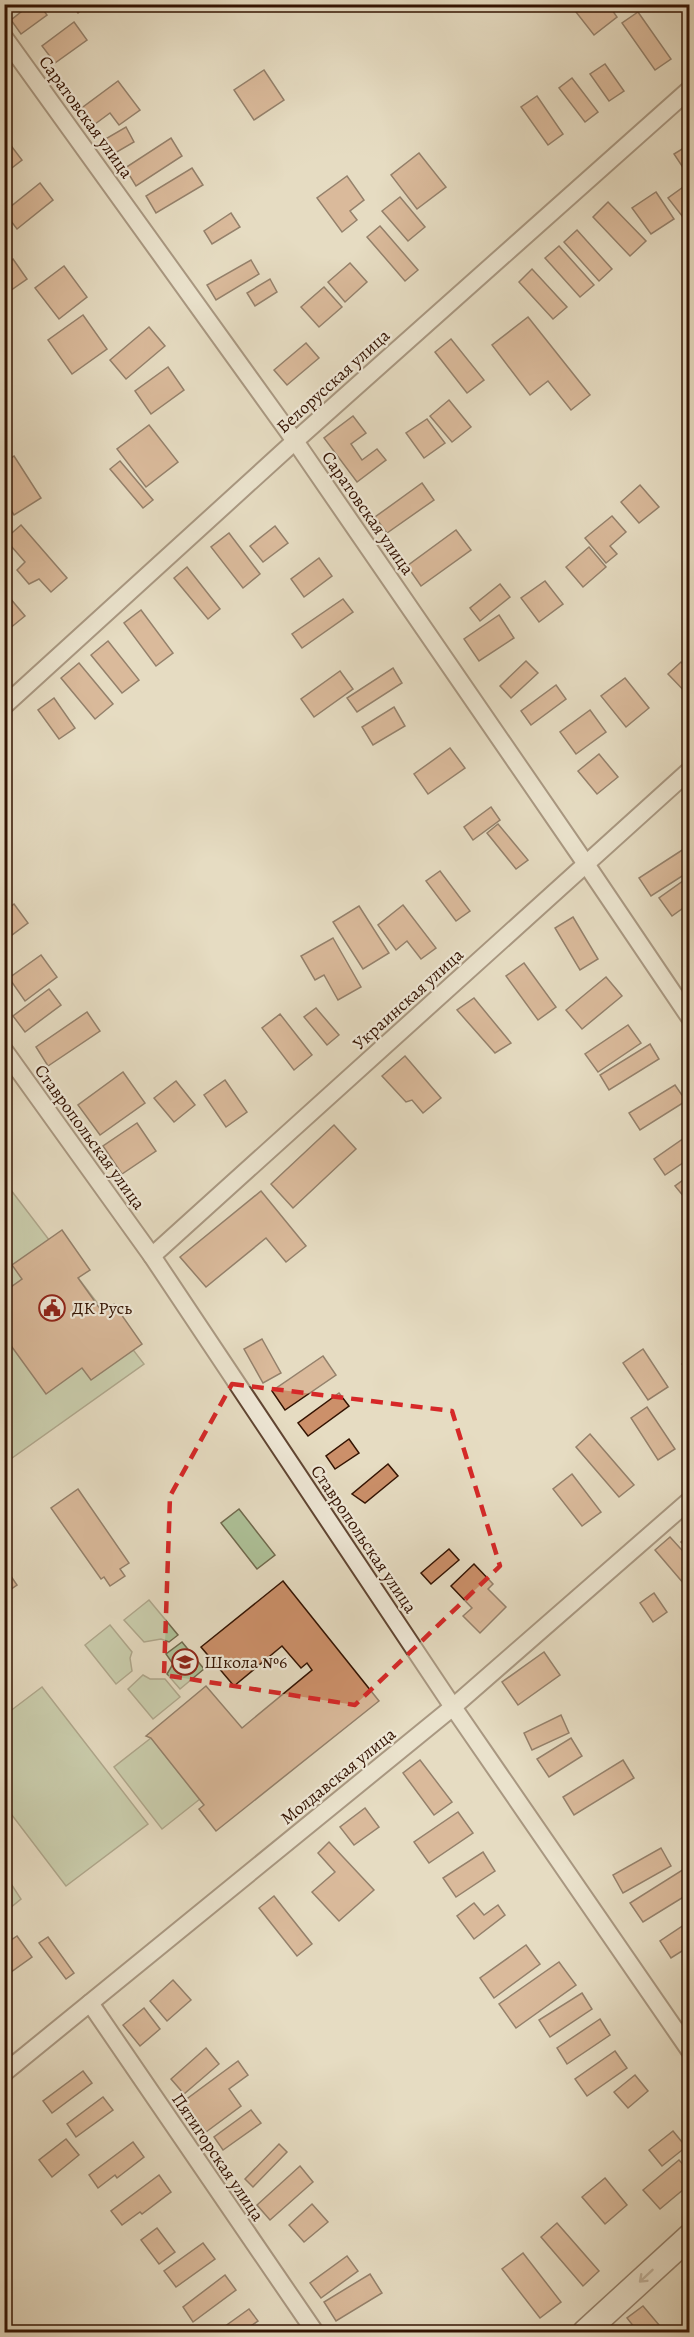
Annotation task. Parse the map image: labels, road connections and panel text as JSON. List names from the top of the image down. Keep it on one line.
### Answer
{"streets":{"street":["Саратовская улица","Белорусская улица","Украинская улица","Ставропольская улица","Молдавская улица","Пятигорская улица"]},"crossings":[["Саратовская улица","Белорусская улица"],["Саратовская улица","Украинская улица"],["Украинская улица","Ставропольская улица"],["Ставропольская улица","Молдавская улица"],["Молдавская улица","Пятигорская улица"]],"places":{"public building":["ДК Русь"],"school or university":["Школа №6"]}}
